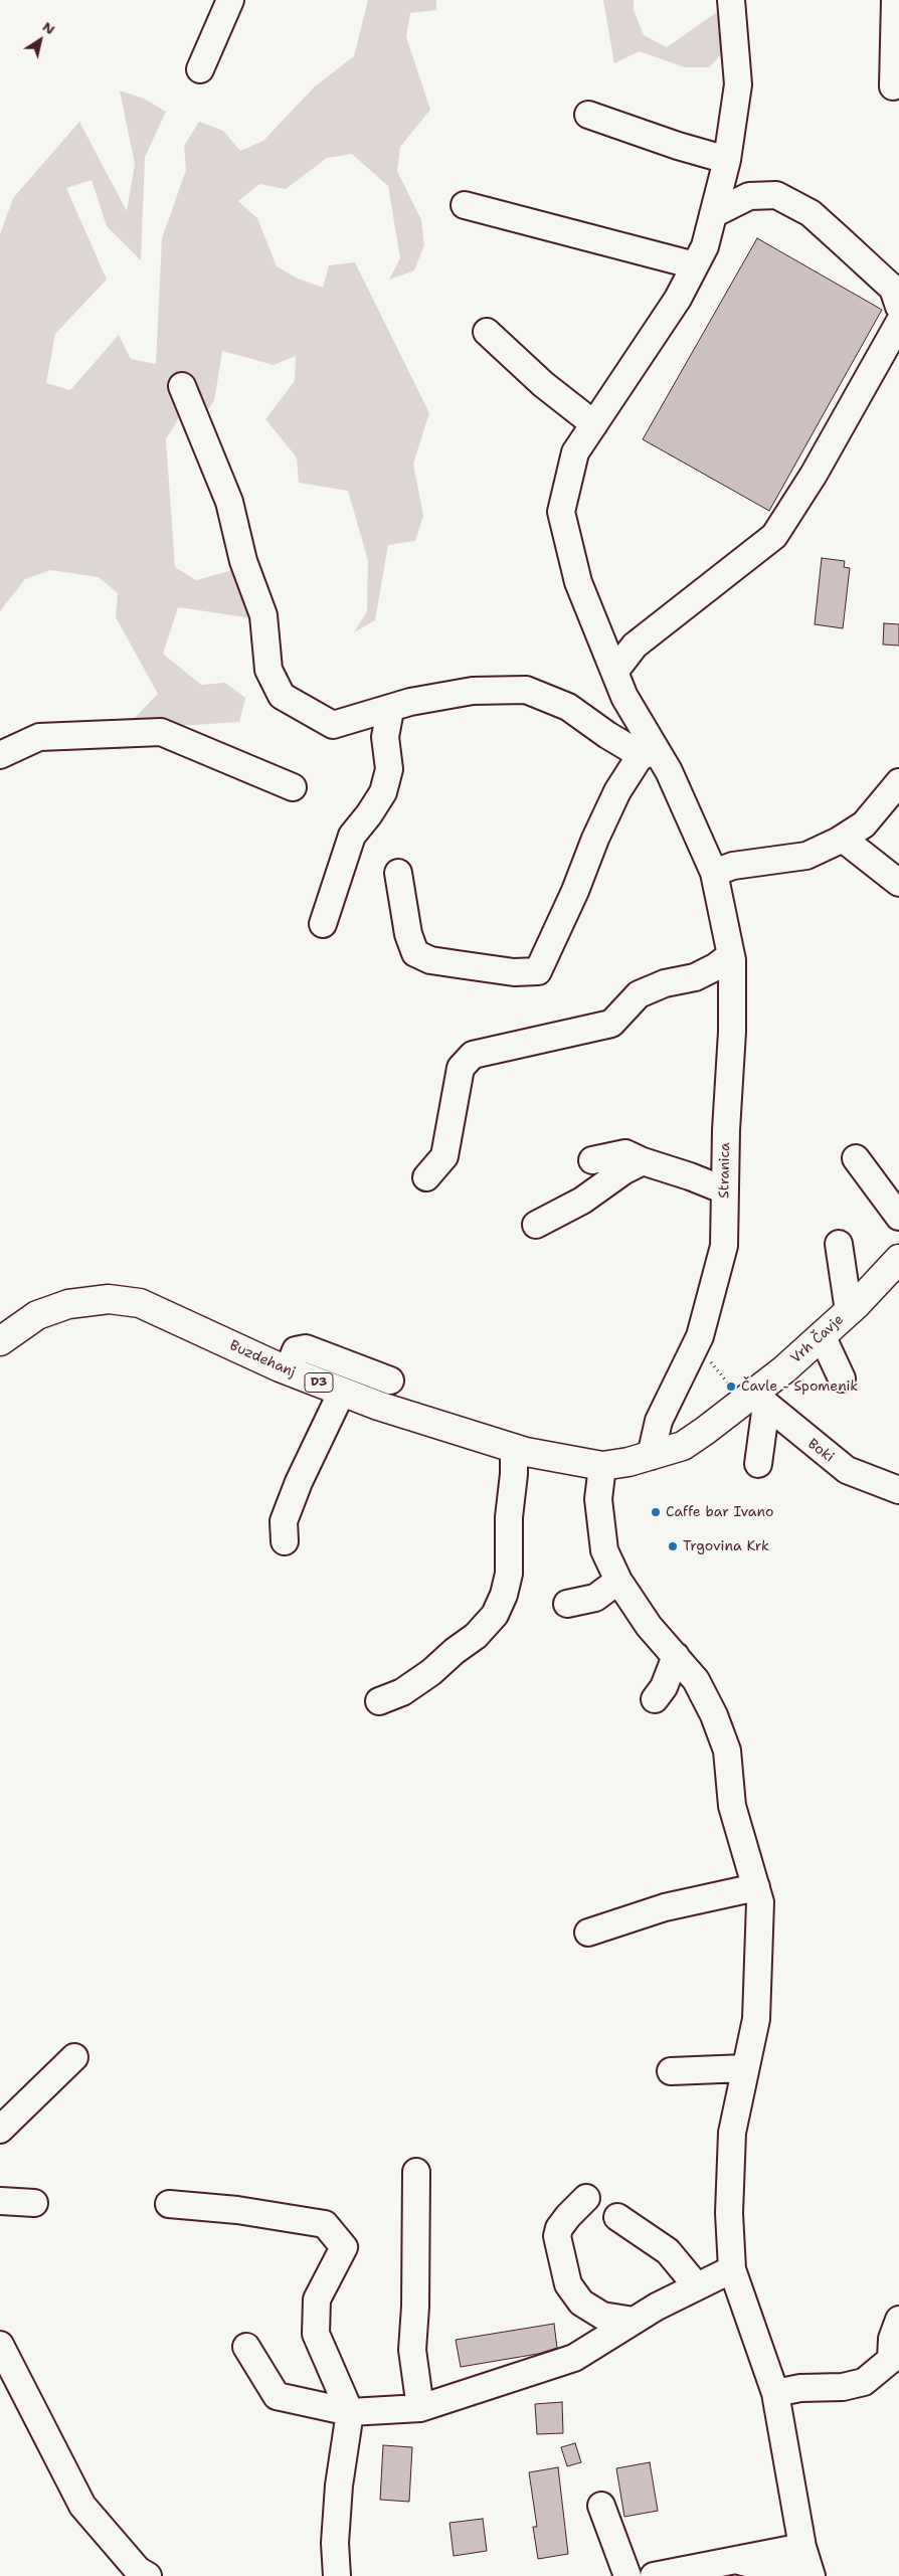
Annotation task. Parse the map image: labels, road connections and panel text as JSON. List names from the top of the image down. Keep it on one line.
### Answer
{"streets":{"main road":["Vrh Čavje","Buzdehanj","D3"],"street":["Stranica","Boki"]},"crossings":[["Stranica","Vrh Čavje"],["Stranica","Buzdehanj"],["Vrh Čavje","Buzdehanj"],["Vrh Čavje","Boki"]],"places":["Čavle - Spomenik","Caffe bar Ivano","Trgovina Krk"],"north":"top right"}
